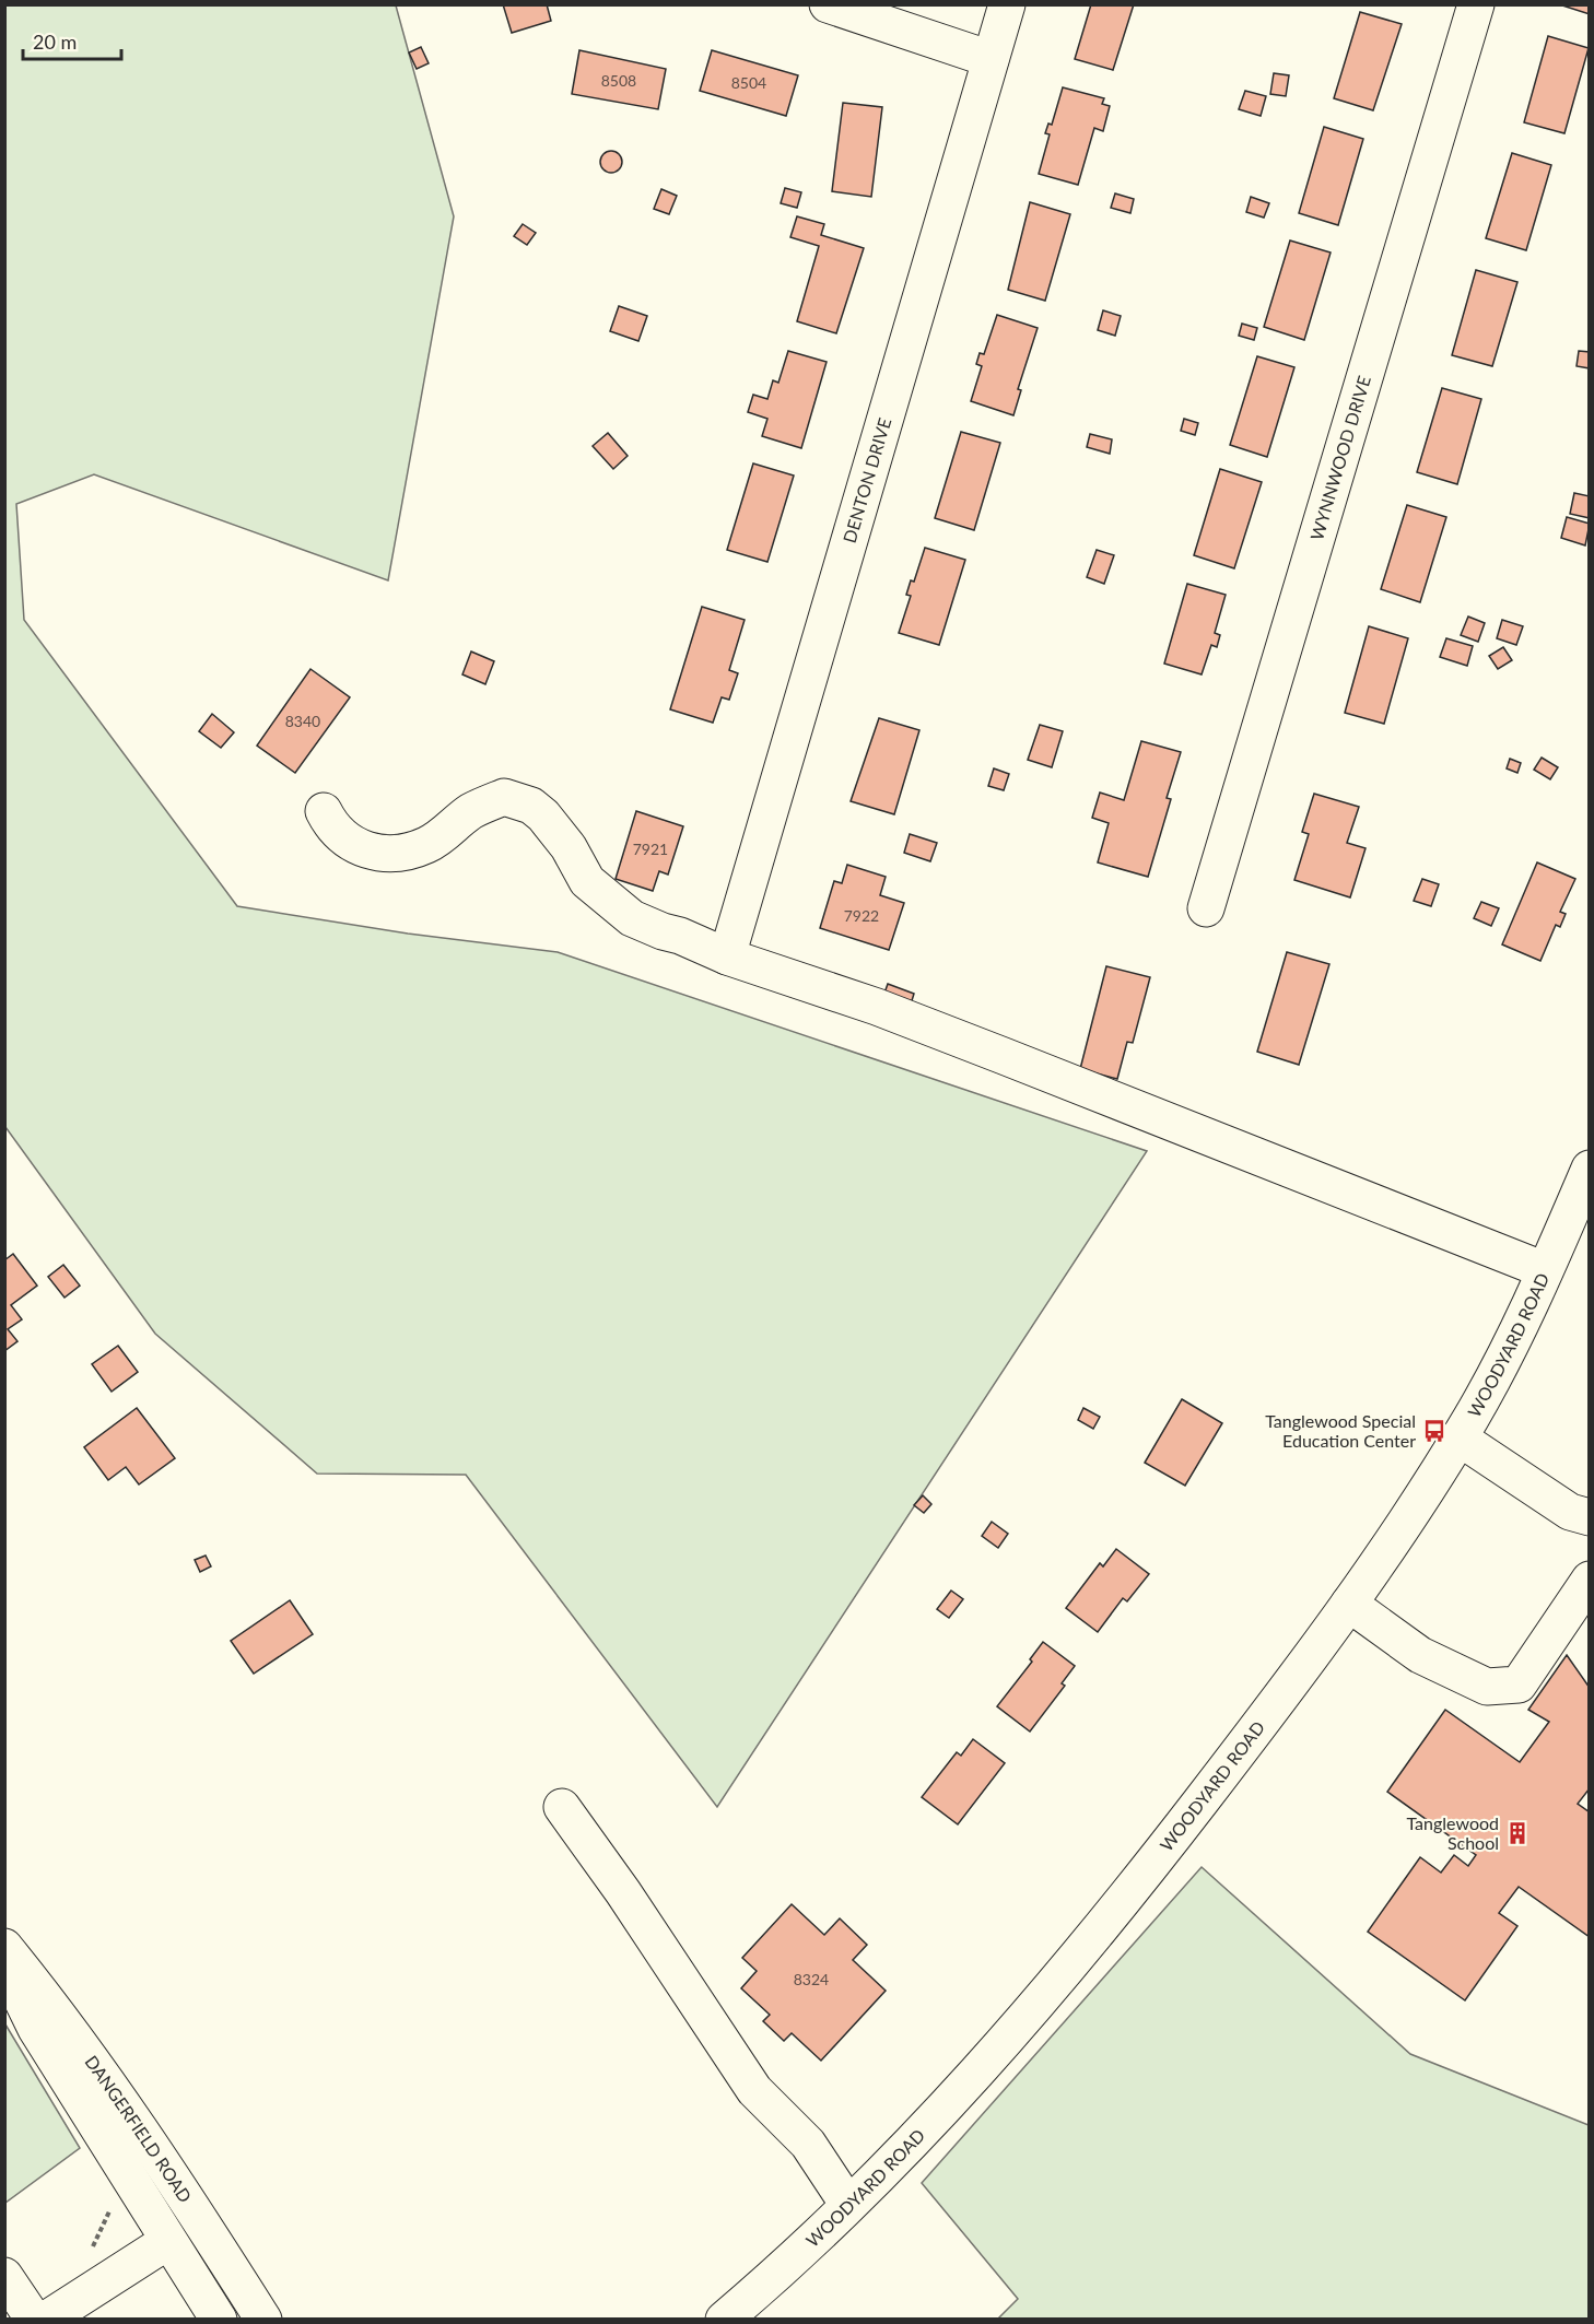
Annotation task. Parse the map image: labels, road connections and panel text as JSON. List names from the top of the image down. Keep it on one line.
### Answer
{"streets":{"street":["WYNNWOOD DRIVE","DENTON DRIVE","WOODYARD ROAD","DANGERFIELD ROAD"]},"places":{"bus stop":["Tanglewood Special Education Center"],"building":["Tanglewood School"]},"house_numbers":["8508","8504","8340","7921","7922","8324"],"scale_bar":"20 m"}
